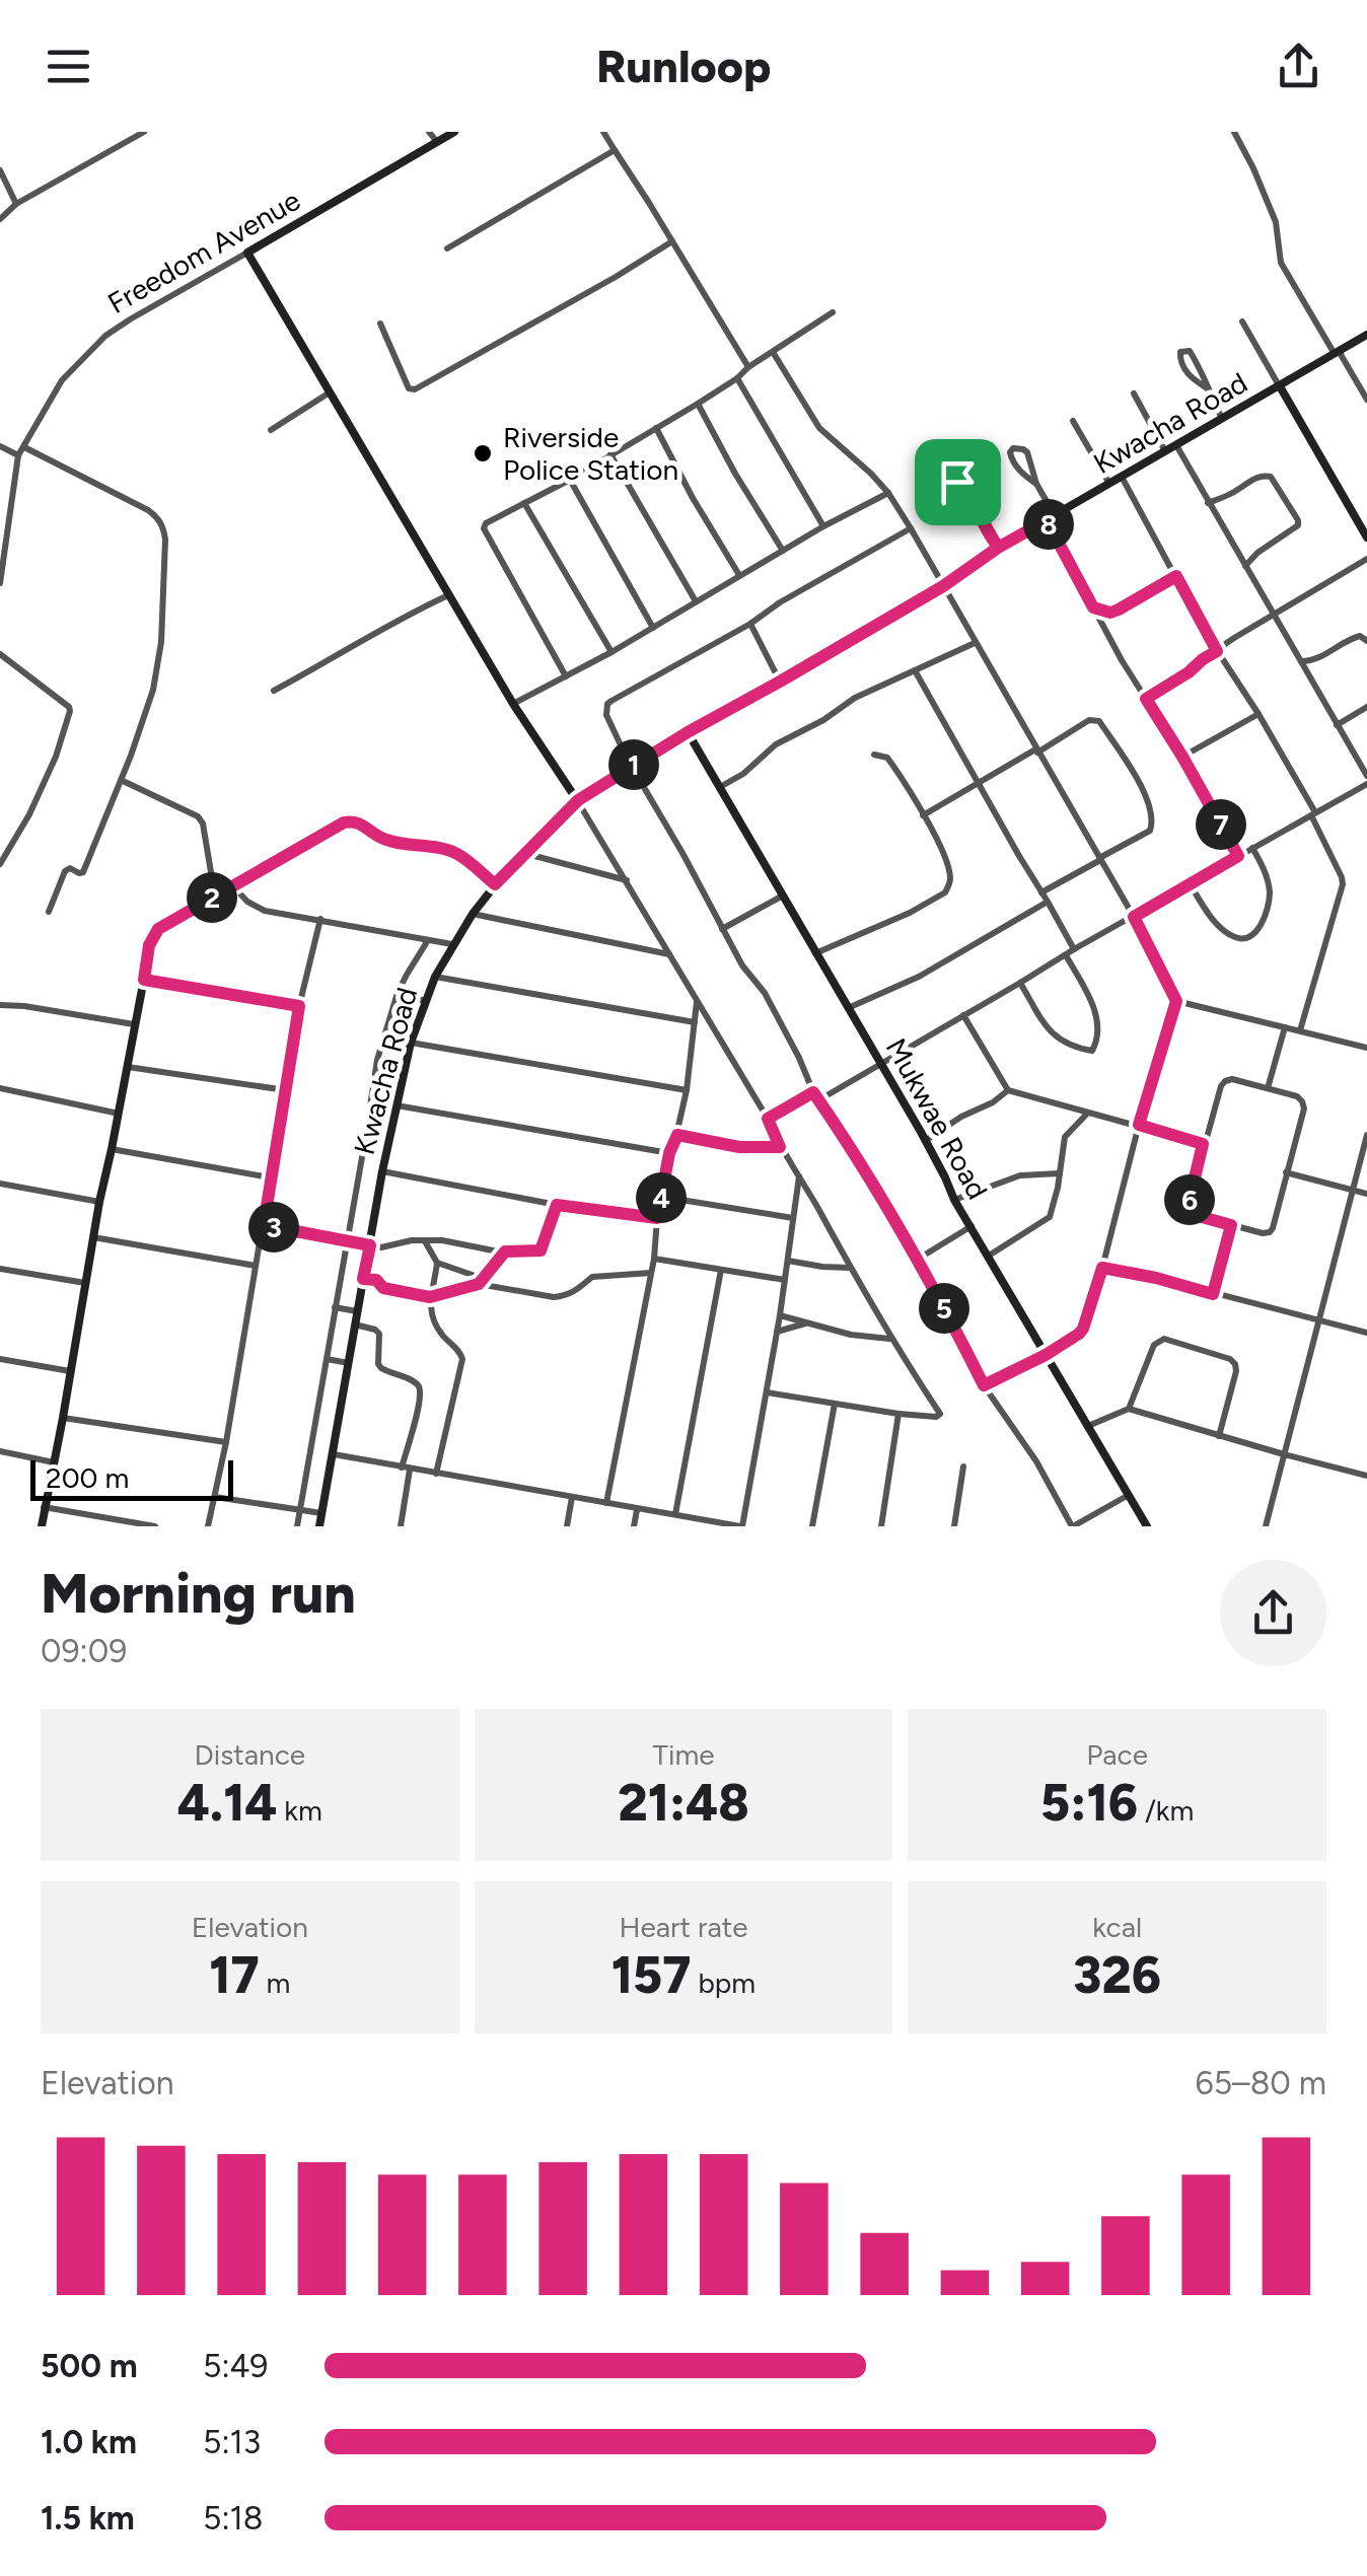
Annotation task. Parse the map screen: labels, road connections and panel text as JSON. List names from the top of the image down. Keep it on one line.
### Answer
{"streets":{"main road":["Freedom Avenue","Kwacha Road","Mukwae Road"]},"crossings":[["Kwacha Road","Mukwae Road"]],"places":["Riverside Police Station"],"scale_bar":"200 m","page":{"header":"Runloop","pins":["8","1","7","2","4","6","3","5"],"scale":"200 m","heading":["Morning run","09:09"],"stats":[["Distance","4.14 km"],["Time","21:48"],["Pace","5:16 /km"],["Elevation","17 m"],["Heart rate","157 bpm"],["kcal","326"]],"chart":["Elevation","65–80 m"],"list":[{"name":"500 m","note":"5:49"},{"name":"1.0 km","note":"5:13"},{"name":"1.5 km","note":"5:18"}]}}
